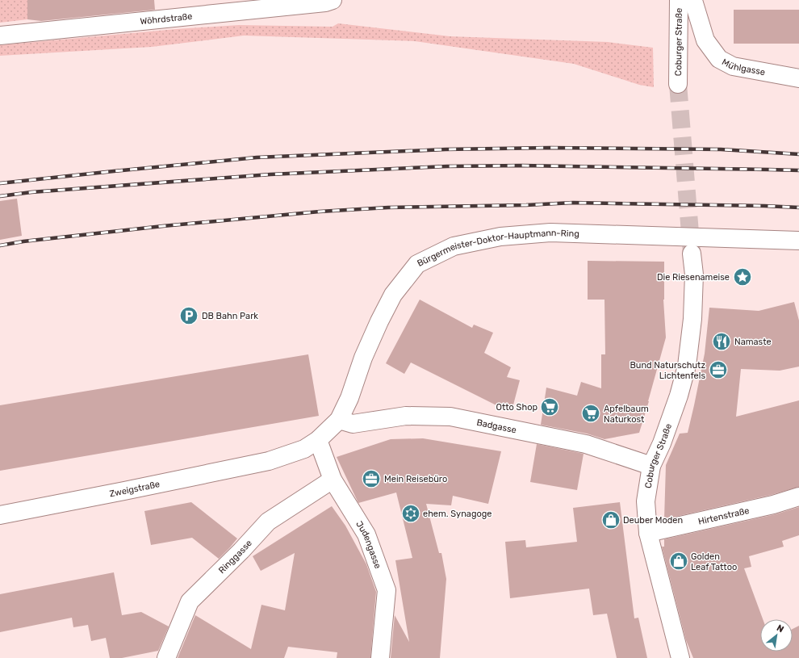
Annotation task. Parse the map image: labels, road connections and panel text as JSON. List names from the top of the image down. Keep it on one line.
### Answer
{"streets":{"street":["Wöhrdstraße","Coburger Straße","Mühlgasse","Bürgermeister-Doktor-Hauptmann-Ring","Badgasse","Zweigstraße","Hirtenstraße","Judengasse","Ringgasse"]},"crossings":[["Coburger Straße","Badgasse"],["Coburger Straße","Hirtenstraße"],["Bürgermeister-Doktor-Hauptmann-Ring","Badgasse"],["Bürgermeister-Doktor-Hauptmann-Ring","Zweigstraße"],["Bürgermeister-Doktor-Hauptmann-Ring","Judengasse"],["Judengasse","Ringgasse"]],"places":{"place":["Die Riesenameise"],"parking":["DB Bahn Park"],"restaurant":["Namaste"],"office":["Bund Naturschutz Lichtenfels","Mein Reisebüro"],"supermarket":["Otto Shop","Apfelbaum Naturkost"],"synagogue":["ehem. Synagoge"],"shop":["Deuber Moden","Golden Leaf Tattoo"]},"north":"top right"}
